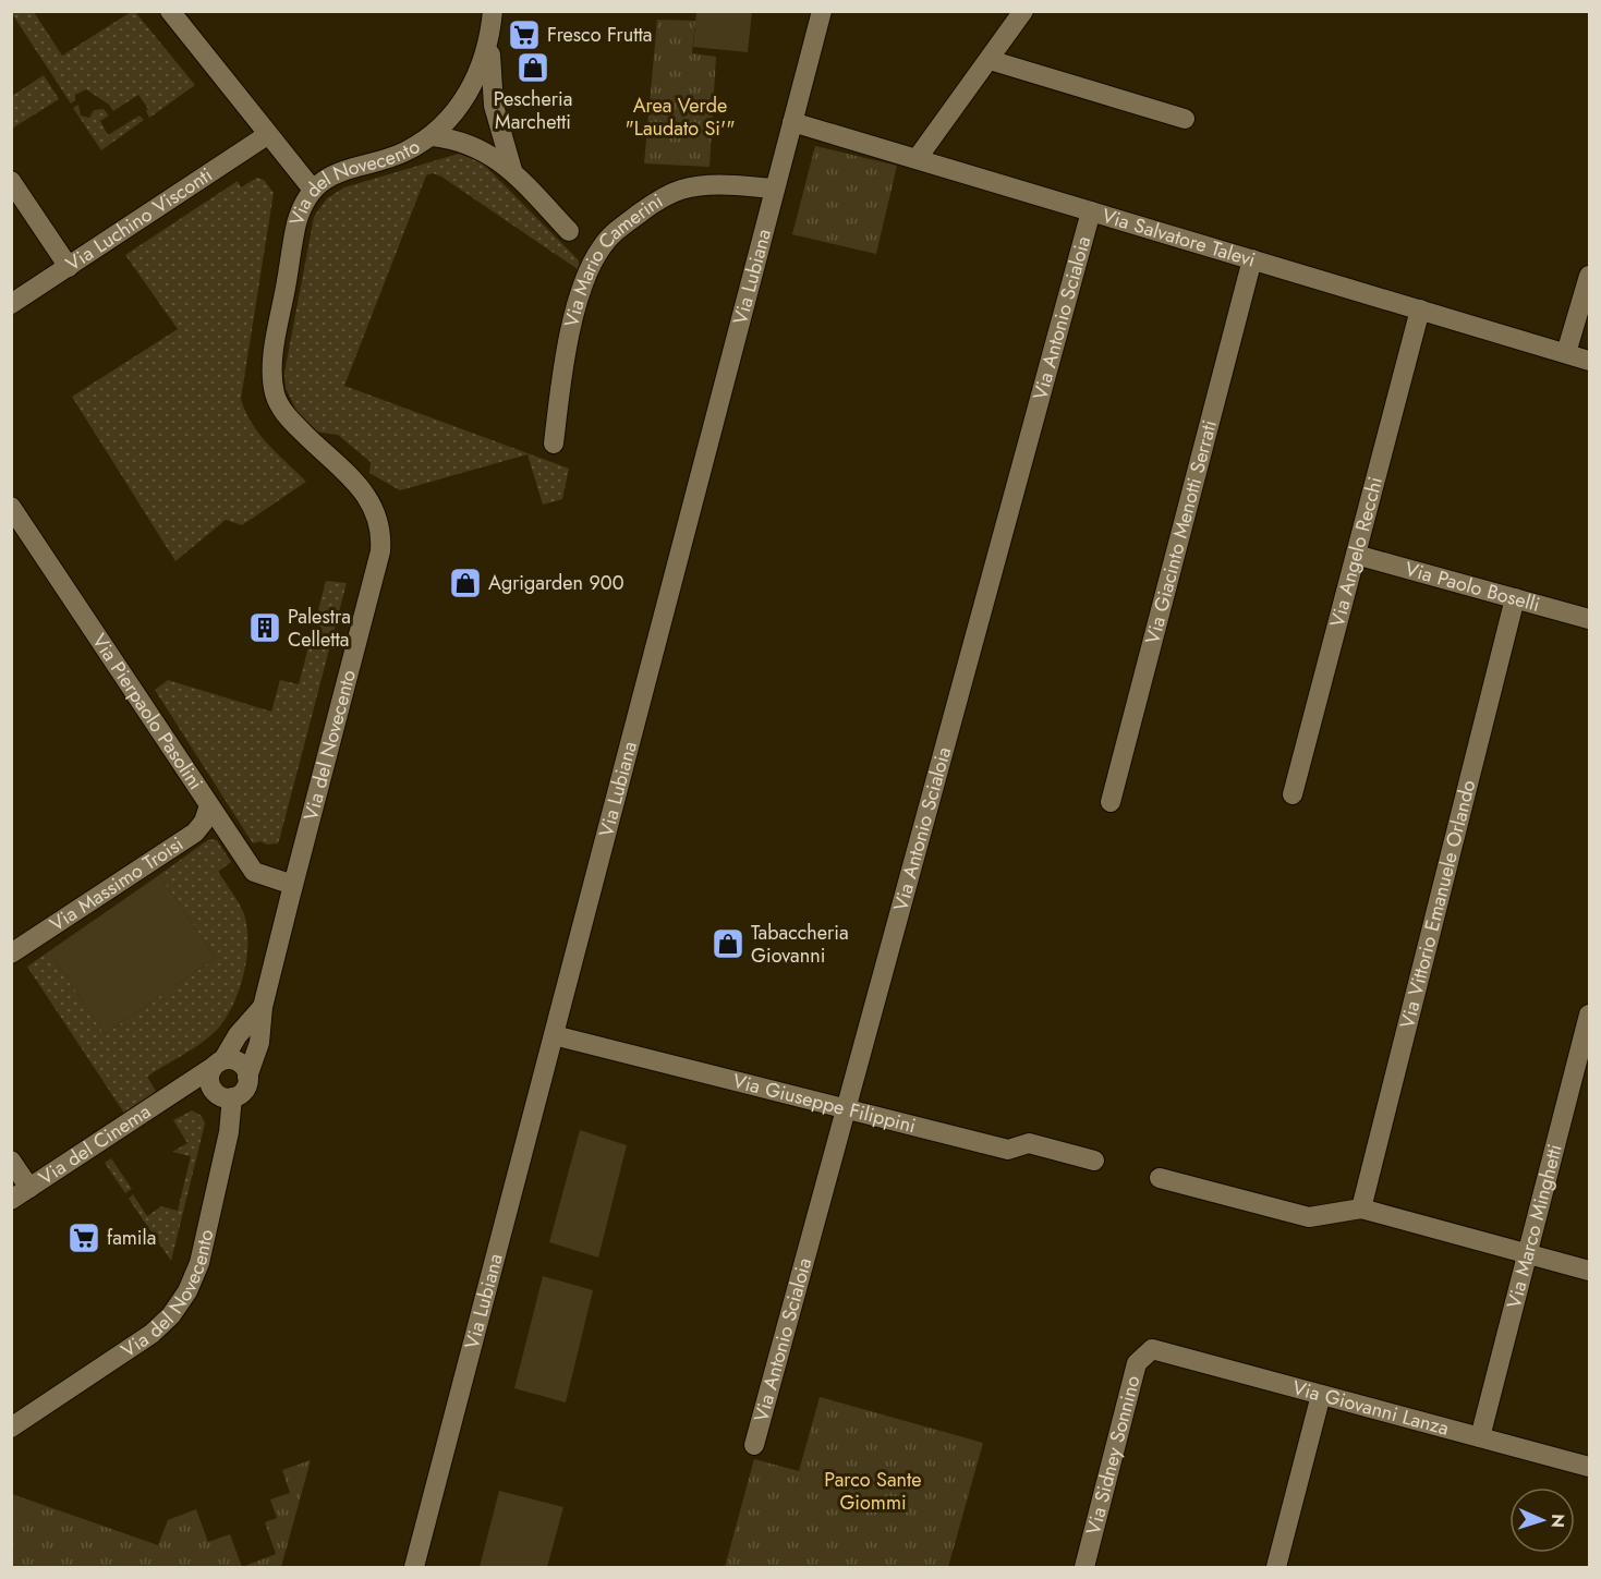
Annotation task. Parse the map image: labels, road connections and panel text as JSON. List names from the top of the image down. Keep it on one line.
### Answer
{"streets":{"street":["Via del Novecento","Via Luchino Visconti","Via Salvatore Talevi","Via Mario Camerini","Via Lubiana","Via Antonio Scialoia","Via Giacinto Menotti Serrati","Via Angelo Recchi","Via Paolo Boselli","Via Pierpaolo Pasolini","Via Massimo Troisi","Via Vittorio Emanuele Orlando","Via Giuseppe Filippini","Via del Cinema","Via Marco Minghetti","Via Giovanni Lanza","Via Sidney Sonnino"]},"crossings":[["Via del Novecento","Via Pierpaolo Pasolini"],["Via del Novecento","Via del Cinema"],["Via Salvatore Talevi","Via Lubiana"],["Via Salvatore Talevi","Via Antonio Scialoia"],["Via Salvatore Talevi","Via Giacinto Menotti Serrati"],["Via Salvatore Talevi","Via Angelo Recchi"],["Via Mario Camerini","Via Lubiana"],["Via Lubiana","Via Giuseppe Filippini"],["Via Antonio Scialoia","Via Giuseppe Filippini"],["Via Angelo Recchi","Via Paolo Boselli"],["Via Paolo Boselli","Via Vittorio Emanuele Orlando"],["Via Pierpaolo Pasolini","Via Massimo Troisi"],["Via Marco Minghetti","Via Giovanni Lanza"],["Via Giovanni Lanza","Via Sidney Sonnino"]],"parks":["Area Verde \"Laudato Si'\"","Parco Sante Giommi"],"places":{"supermarket":["Fresco Frutta","famila"],"shop":["Pescheria Marchetti","Agrigarden 900","Tabaccheria Giovanni"],"building":["Palestra Celletta"]},"north":"right"}
